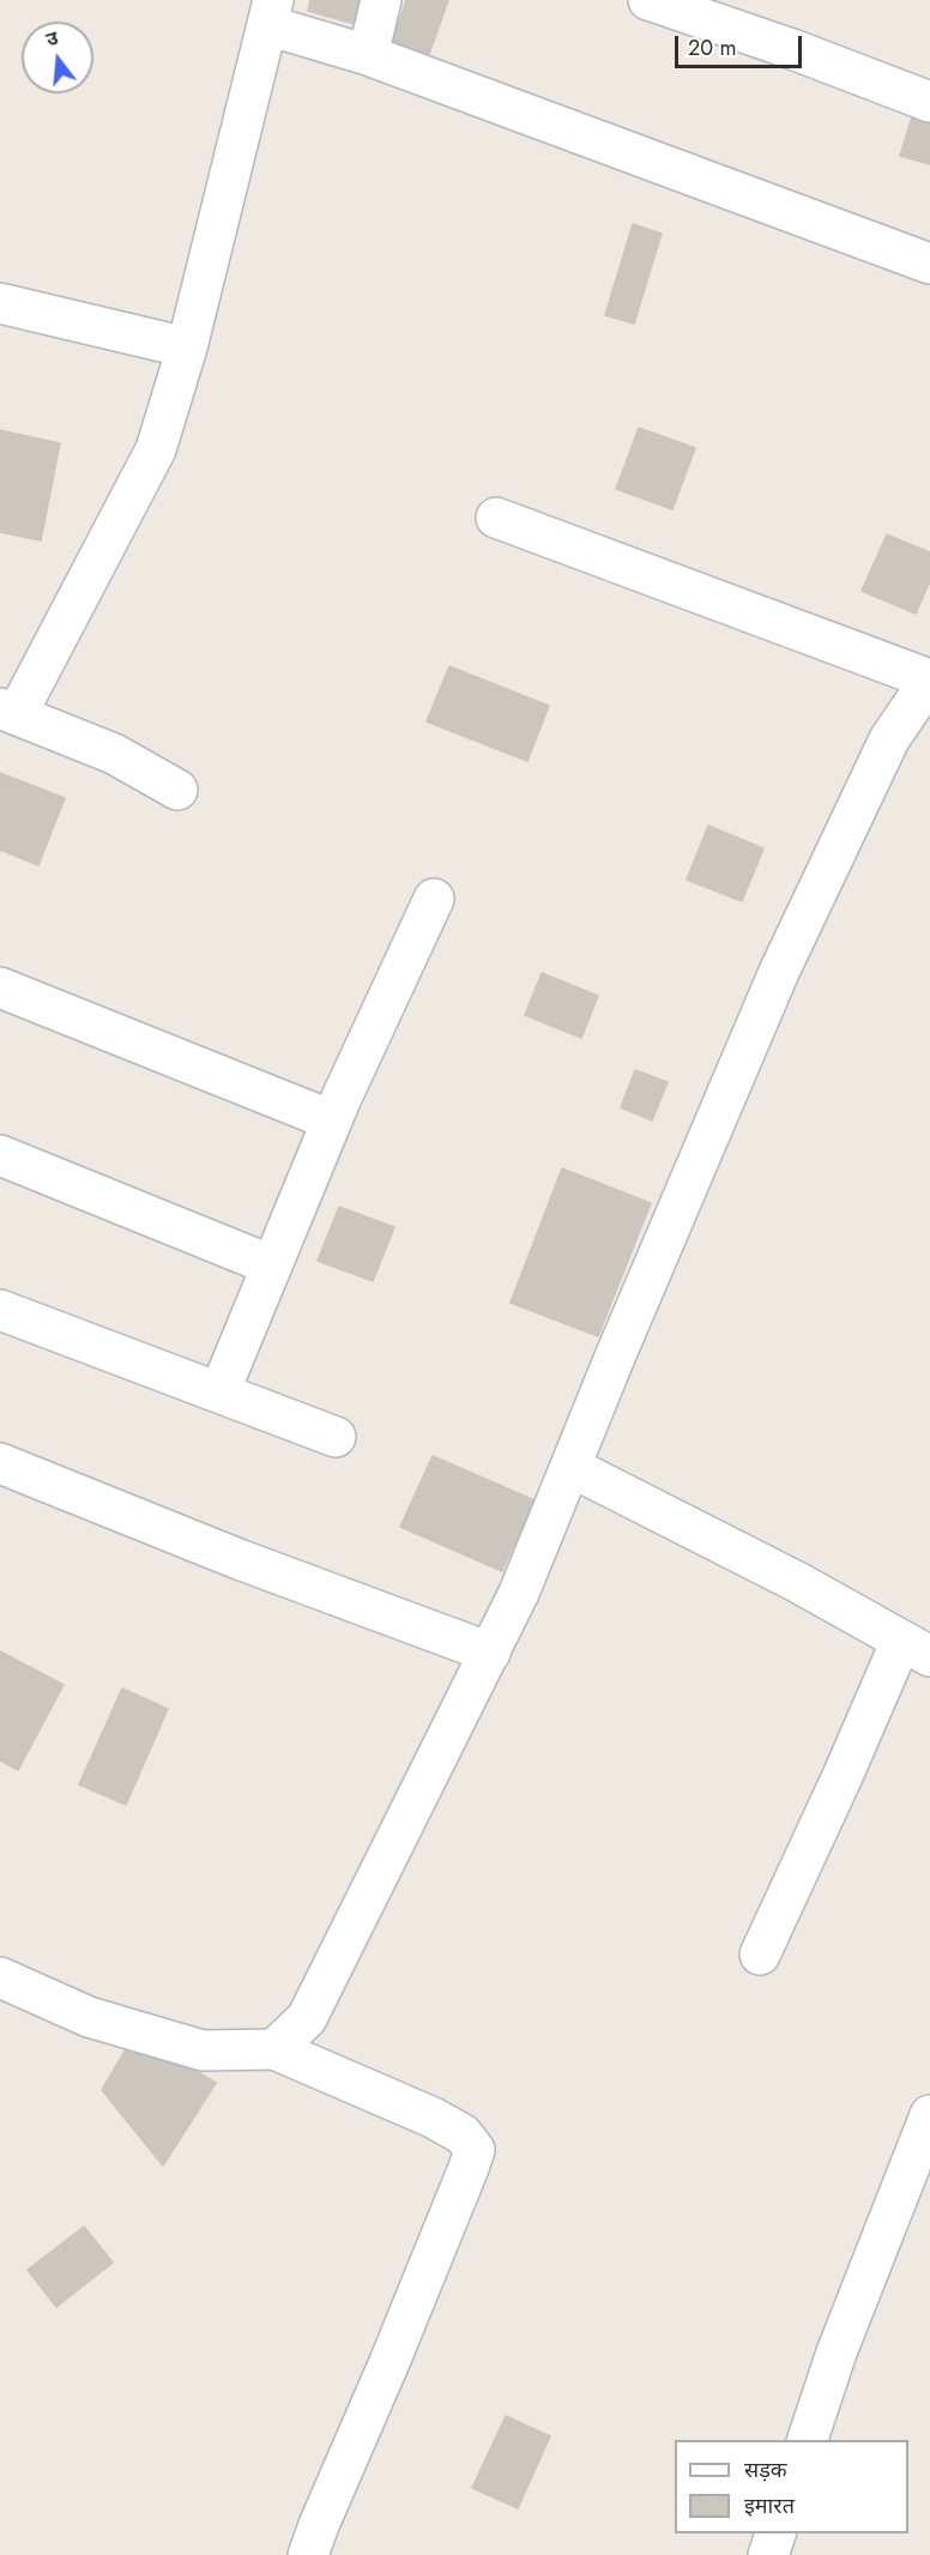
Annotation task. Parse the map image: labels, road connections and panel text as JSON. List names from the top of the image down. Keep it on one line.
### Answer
{"legend":["सड़क","इमारत"],"scale_bar":"20 m","north":"top"}
